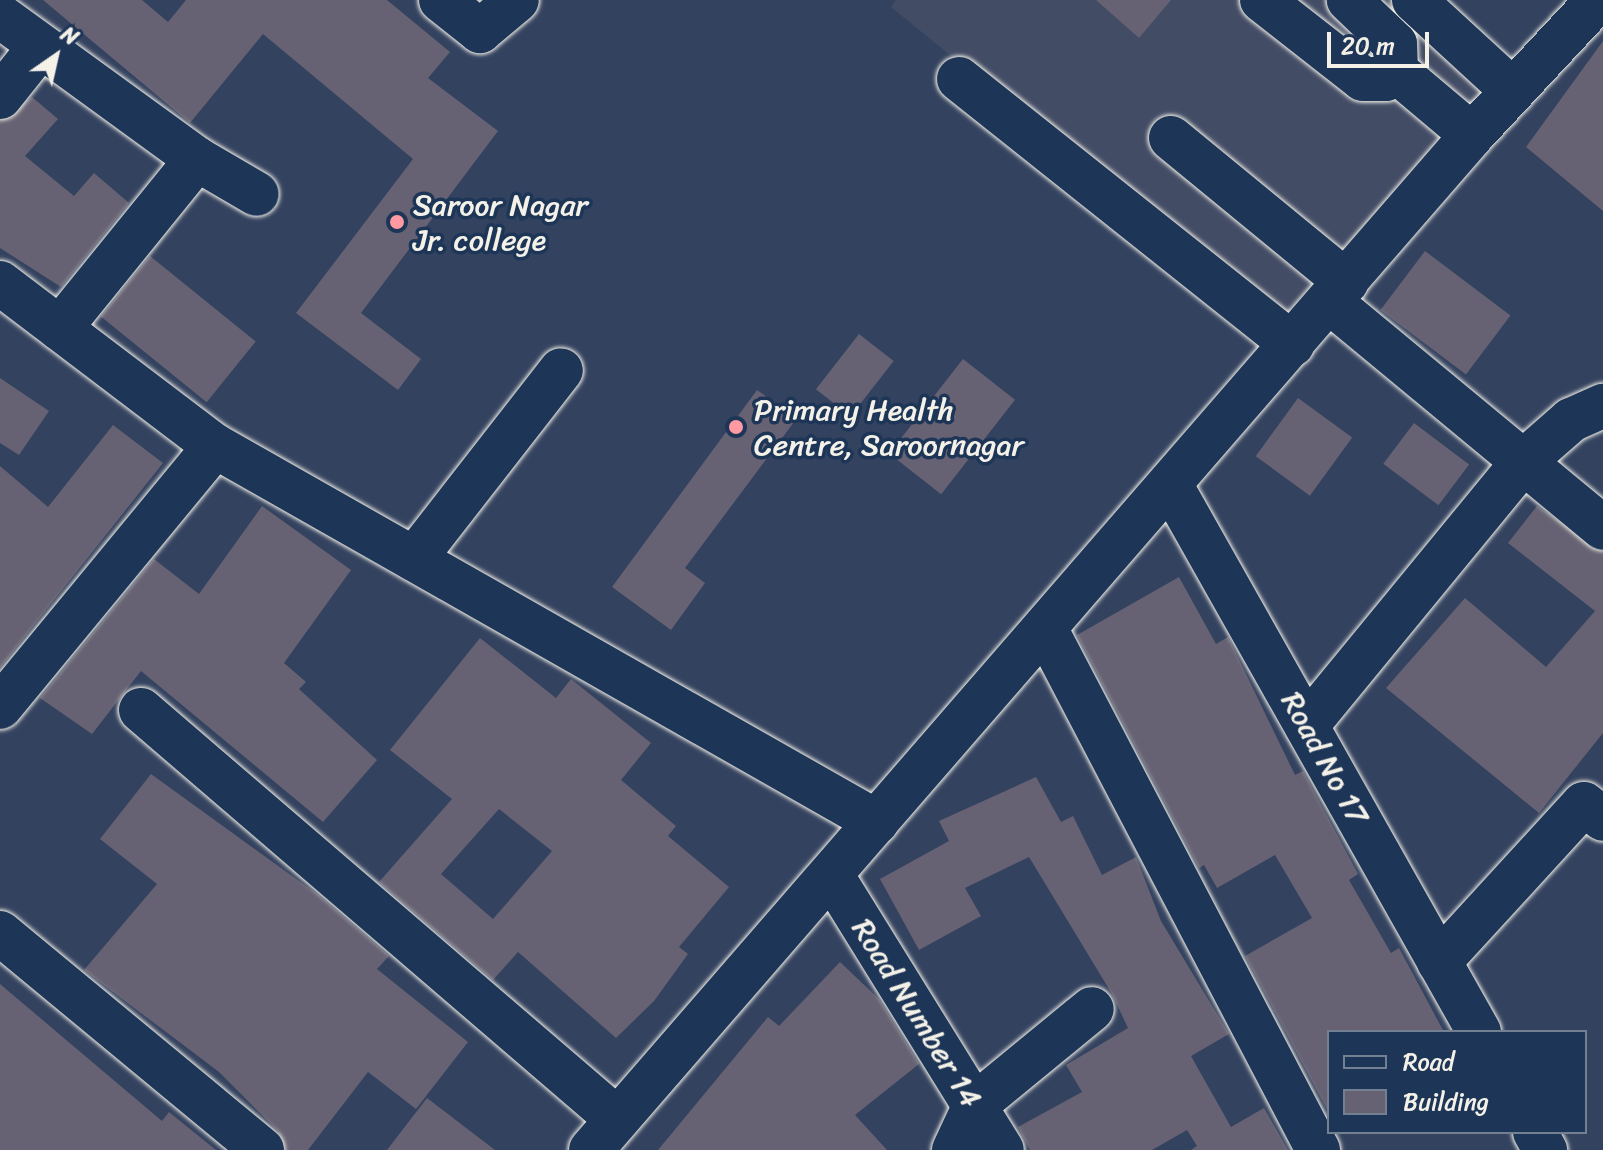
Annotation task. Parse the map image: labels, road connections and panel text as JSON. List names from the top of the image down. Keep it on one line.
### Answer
{"streets":{"street":["Road No 17","Road Number 14"]},"places":["Saroor Nagar Jr. college","Primary Health Centre, Saroornagar"],"legend":["Road","Building"],"scale_bar":"20 m","north":"top right"}
